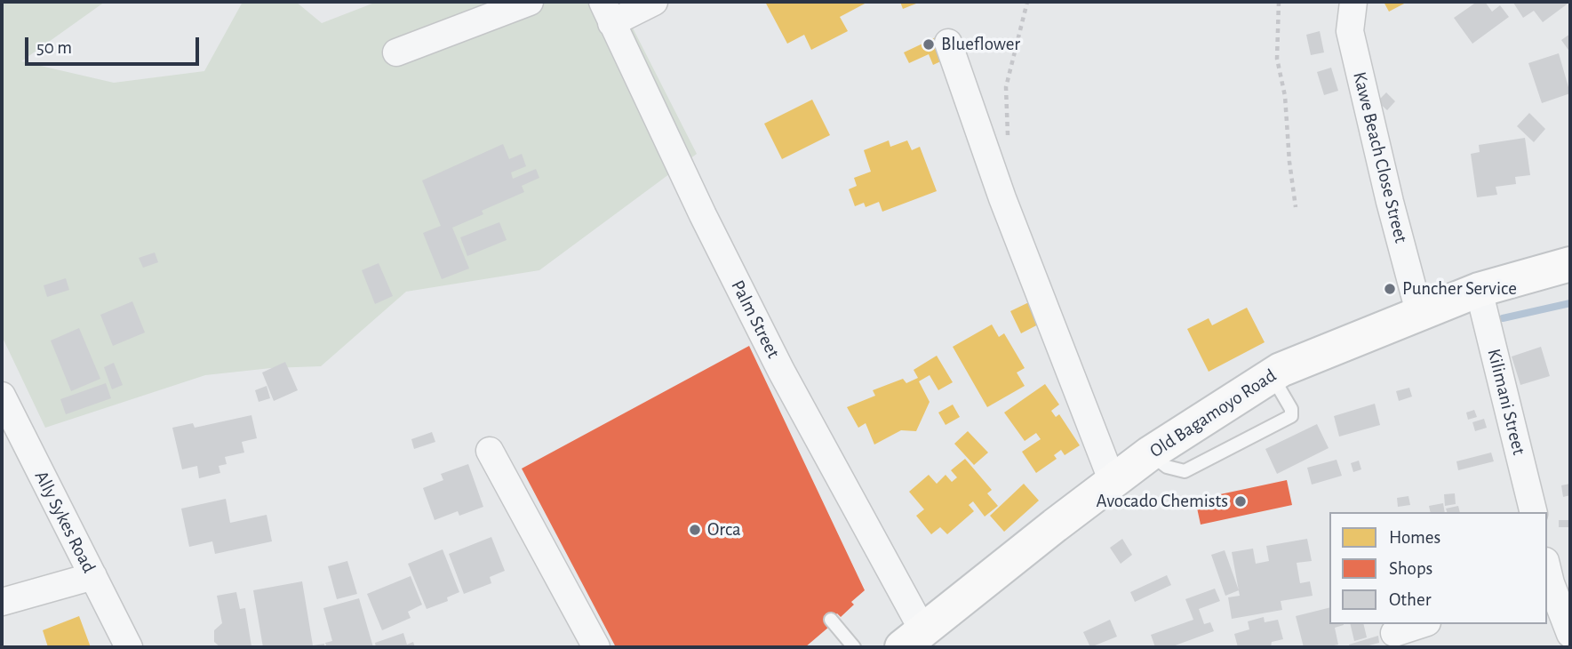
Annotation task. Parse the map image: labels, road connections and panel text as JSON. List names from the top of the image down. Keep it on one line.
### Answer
{"streets":{"main road":["Old Bagamoyo Road"],"street":["Kawe Beach Close Street","Palm Street","Kilimani Street","Ally Sykes Road"]},"crossings":[["Kawe Beach Close Street","Old Bagamoyo Road"],["Palm Street","Old Bagamoyo Road"],["Kilimani Street","Old Bagamoyo Road"]],"places":["Blueflower","Puncher Service","Avocado Chemists","Orca"],"legend":["Homes","Shops","Other"],"scale_bar":"50 m"}
